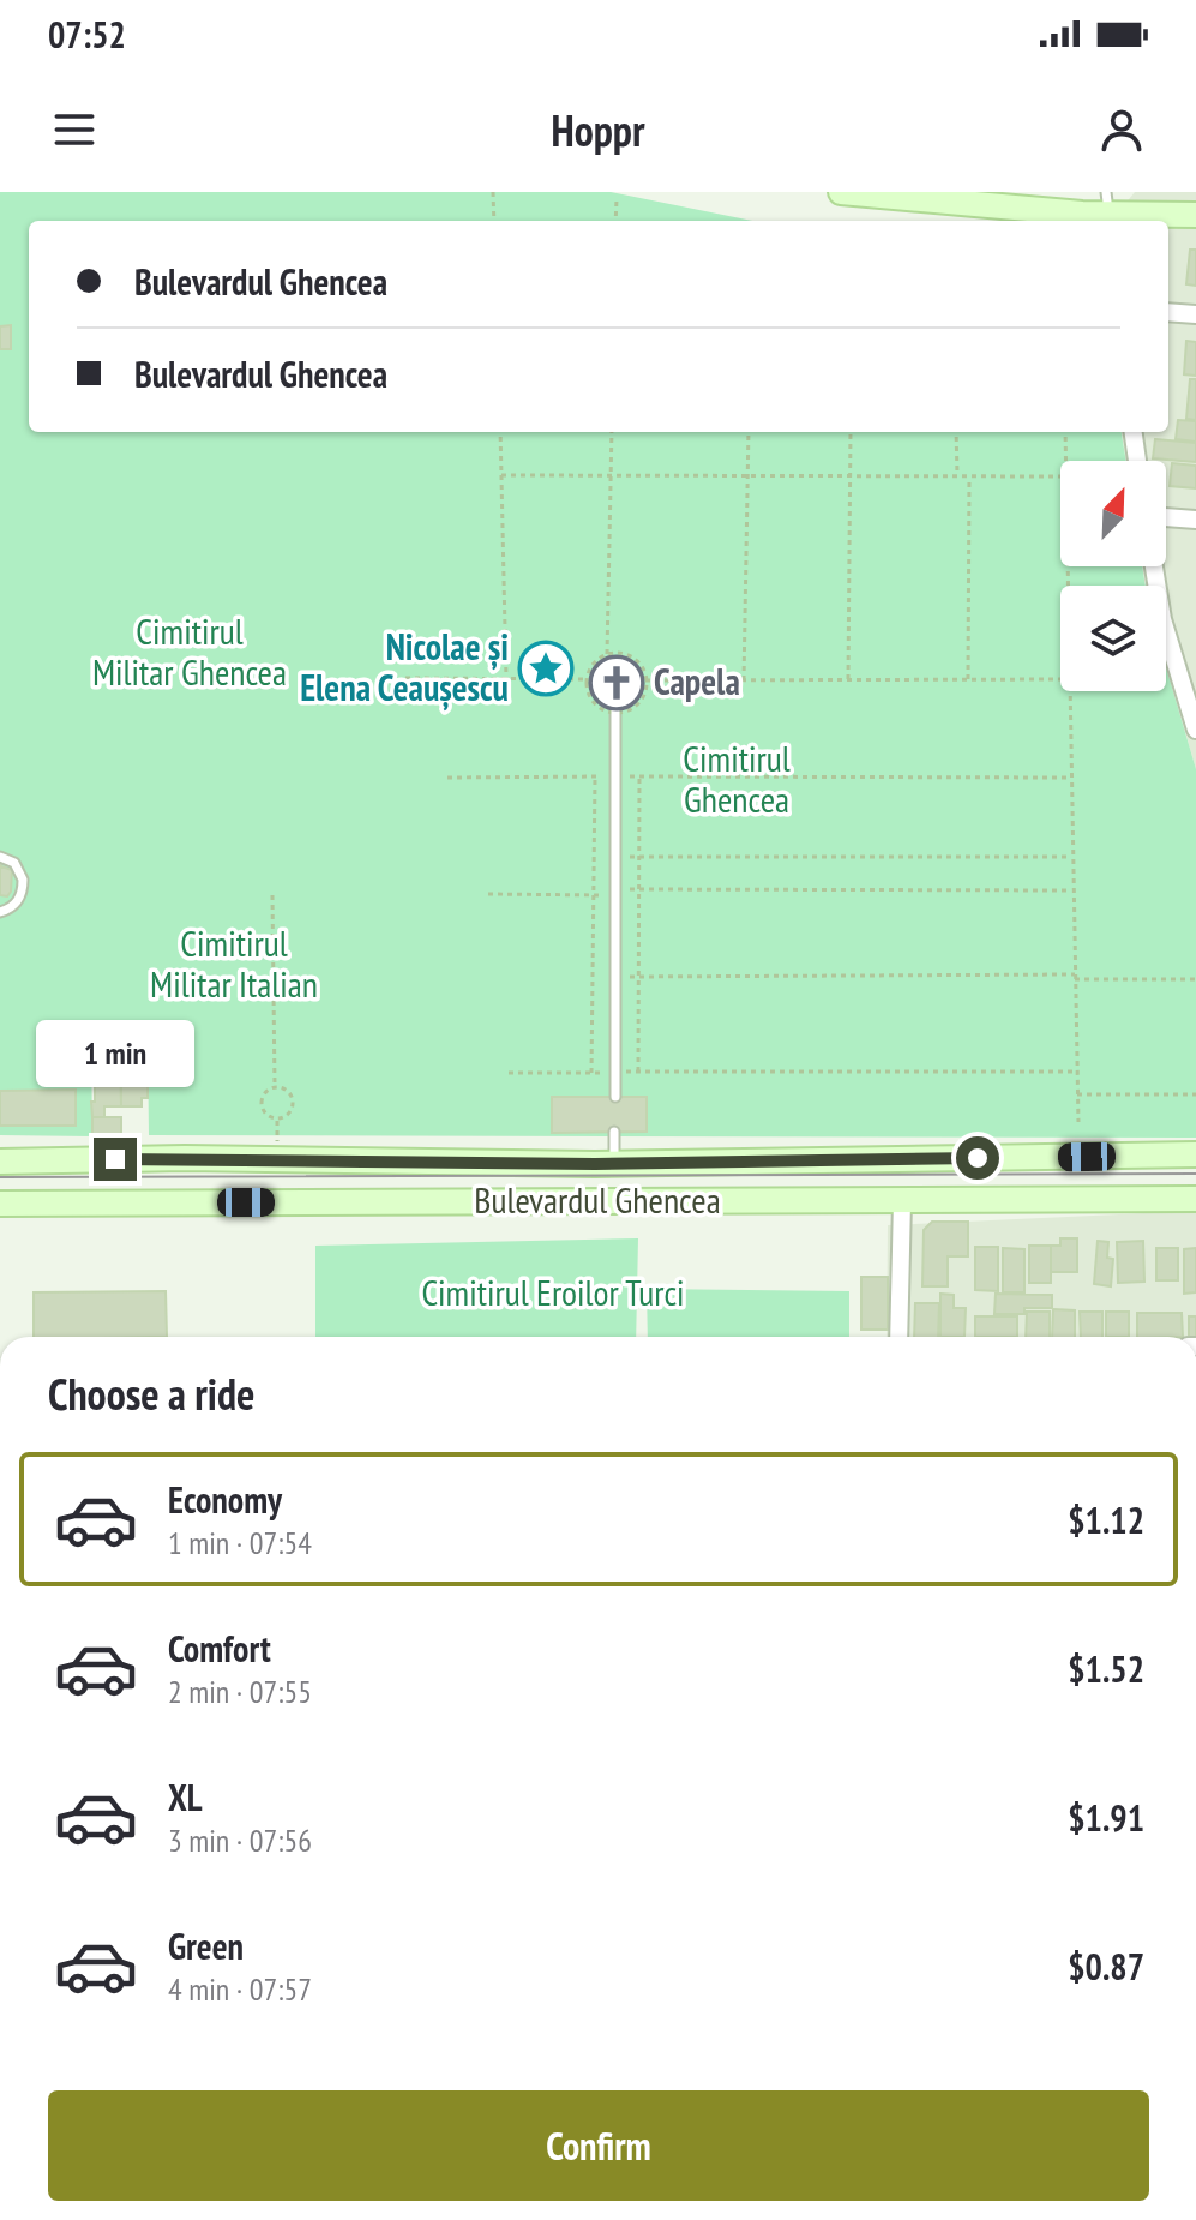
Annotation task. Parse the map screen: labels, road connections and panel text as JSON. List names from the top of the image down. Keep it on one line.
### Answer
{"streets":{"main road":["Bulevardul Ghencea"]},"parks":["Cimitirul Militar Ghencea","Cimitirul Ghencea","Cimitirul Militar Italian","Cimitirul Eroilor Turci"],"places":{"place":["Nicolae și Elena Ceaușescu"],"church":["Capela"]},"north":"top right","page":{"status":"07:52","header":"Hoppr","banner":["Bulevardul Ghencea","Bulevardul Ghencea"],"bubble":"1 min","heading":"Choose a ride","list":[{"name":"Economy","note":"1 min · 07:54","value":"$1.12"},{"name":"Comfort","note":"2 min · 07:55","value":"$1.52"},{"name":"XL","note":"3 min · 07:56","value":"$1.91"},{"name":"Green","note":"4 min · 07:57","value":"$0.87"}],"buttons":"Confirm"}}
